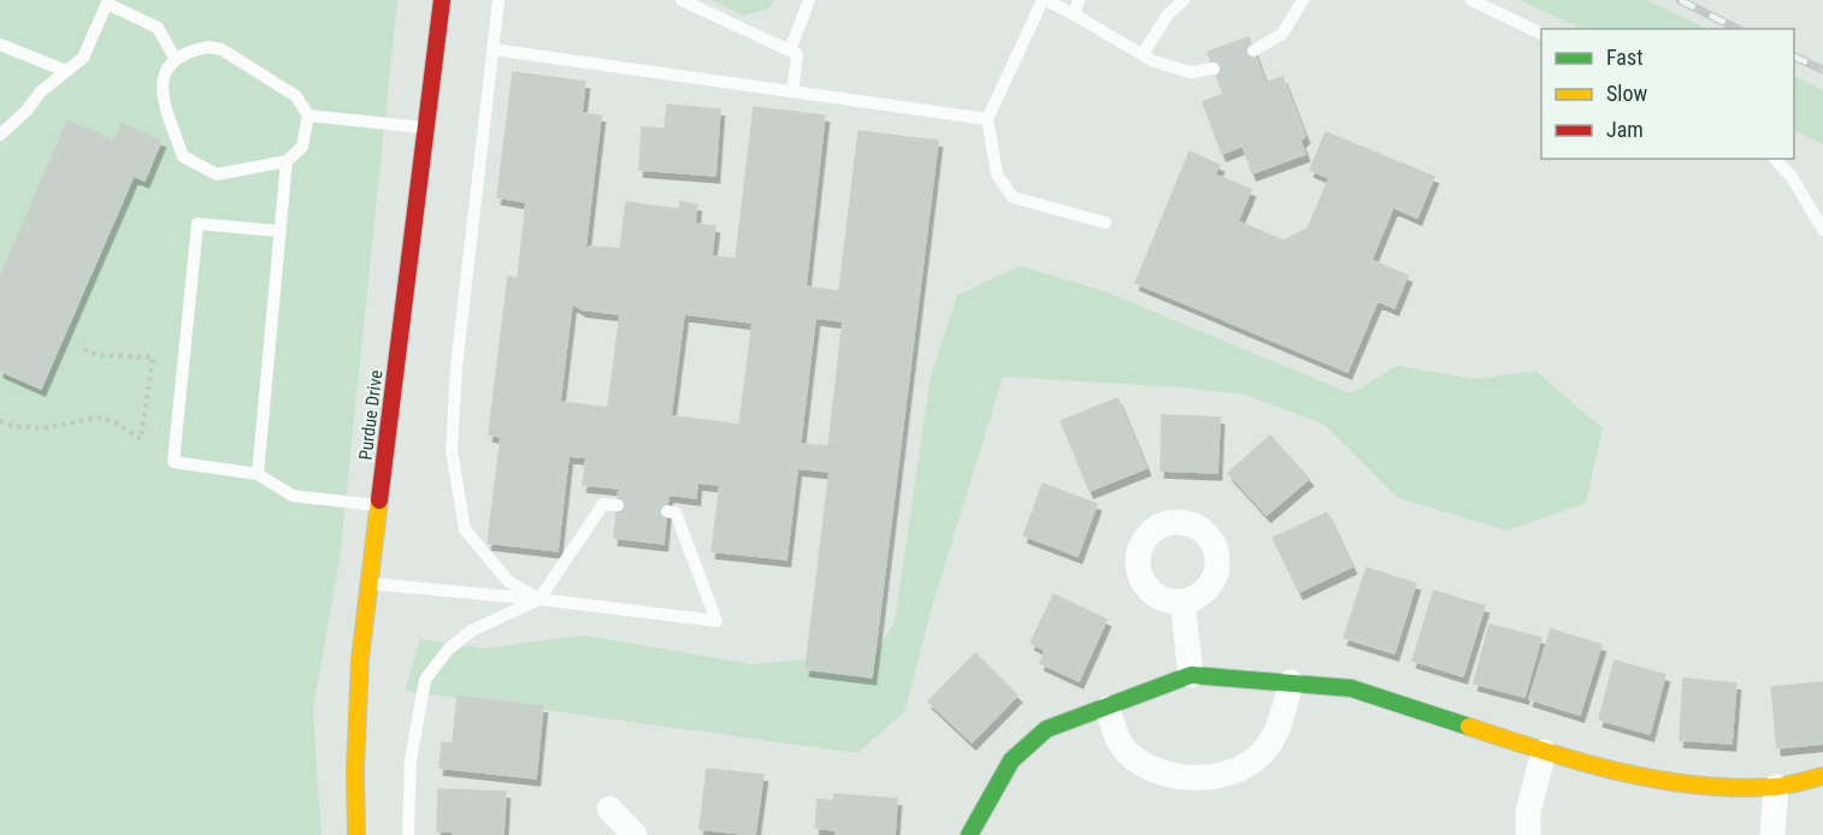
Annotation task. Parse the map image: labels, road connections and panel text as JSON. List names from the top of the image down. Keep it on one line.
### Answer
{"streets":{"street":["Purdue Drive"]},"legend":["Fast","Slow","Jam"]}
